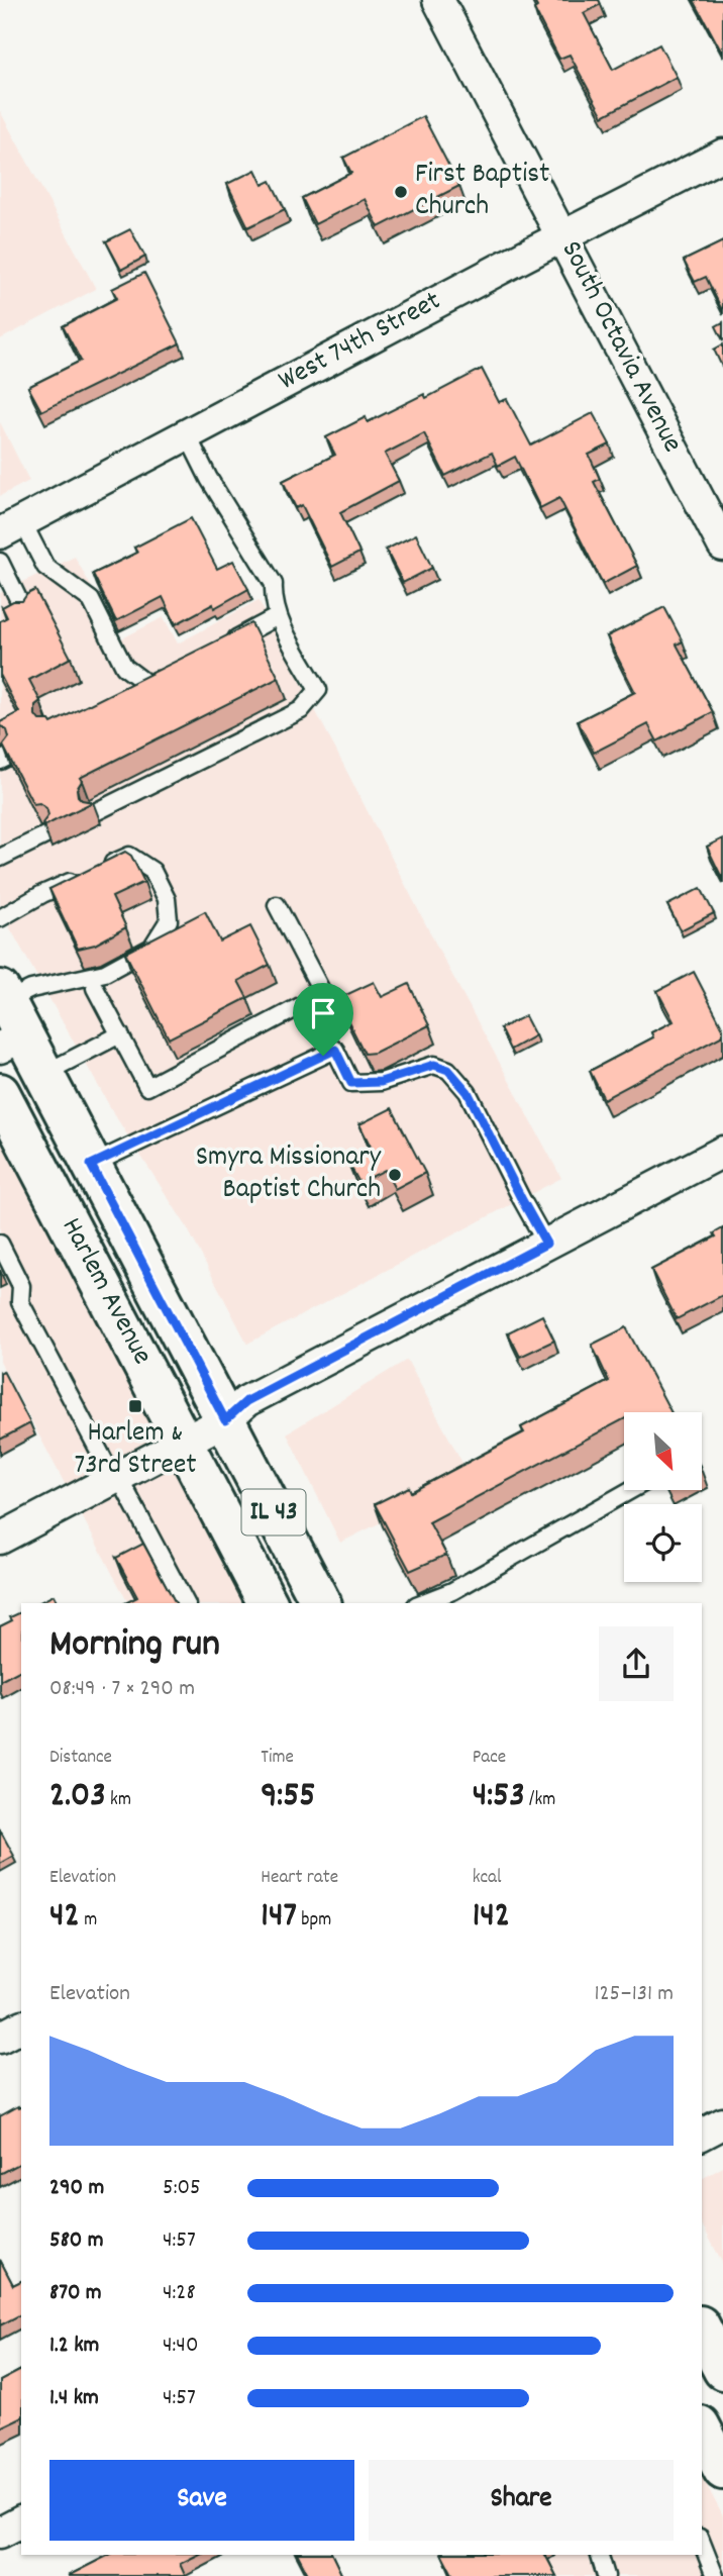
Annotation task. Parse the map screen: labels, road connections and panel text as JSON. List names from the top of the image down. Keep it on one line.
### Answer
{"streets":{"main road":["Harlem Avenue","IL 43"],"street":["West 74th Street","South Octavia Avenue"]},"crossings":[["West 74th Street","South Octavia Avenue"]],"places":{"other":["First Baptist Church","Smyra Missionary Baptist Church"],"transit":["Harlem & 73rd Street"]},"north":"bottom right","page":{"heading":["Morning run","08:49 · 7 × 290 m"],"stats":[["Distance","2.03 km"],["Time","9:55"],["Pace","4:53 /km"],["Elevation","42 m"],["Heart rate","147 bpm"],["kcal","142"]],"chart":["Elevation","125–131 m"],"list":[{"name":"290 m","note":"5:05"},{"name":"580 m","note":"4:57"},{"name":"870 m","note":"4:28"},{"name":"1.2 km","note":"4:40"},{"name":"1.4 km","note":"4:57"}],"buttons":["Save","Share"]}}
